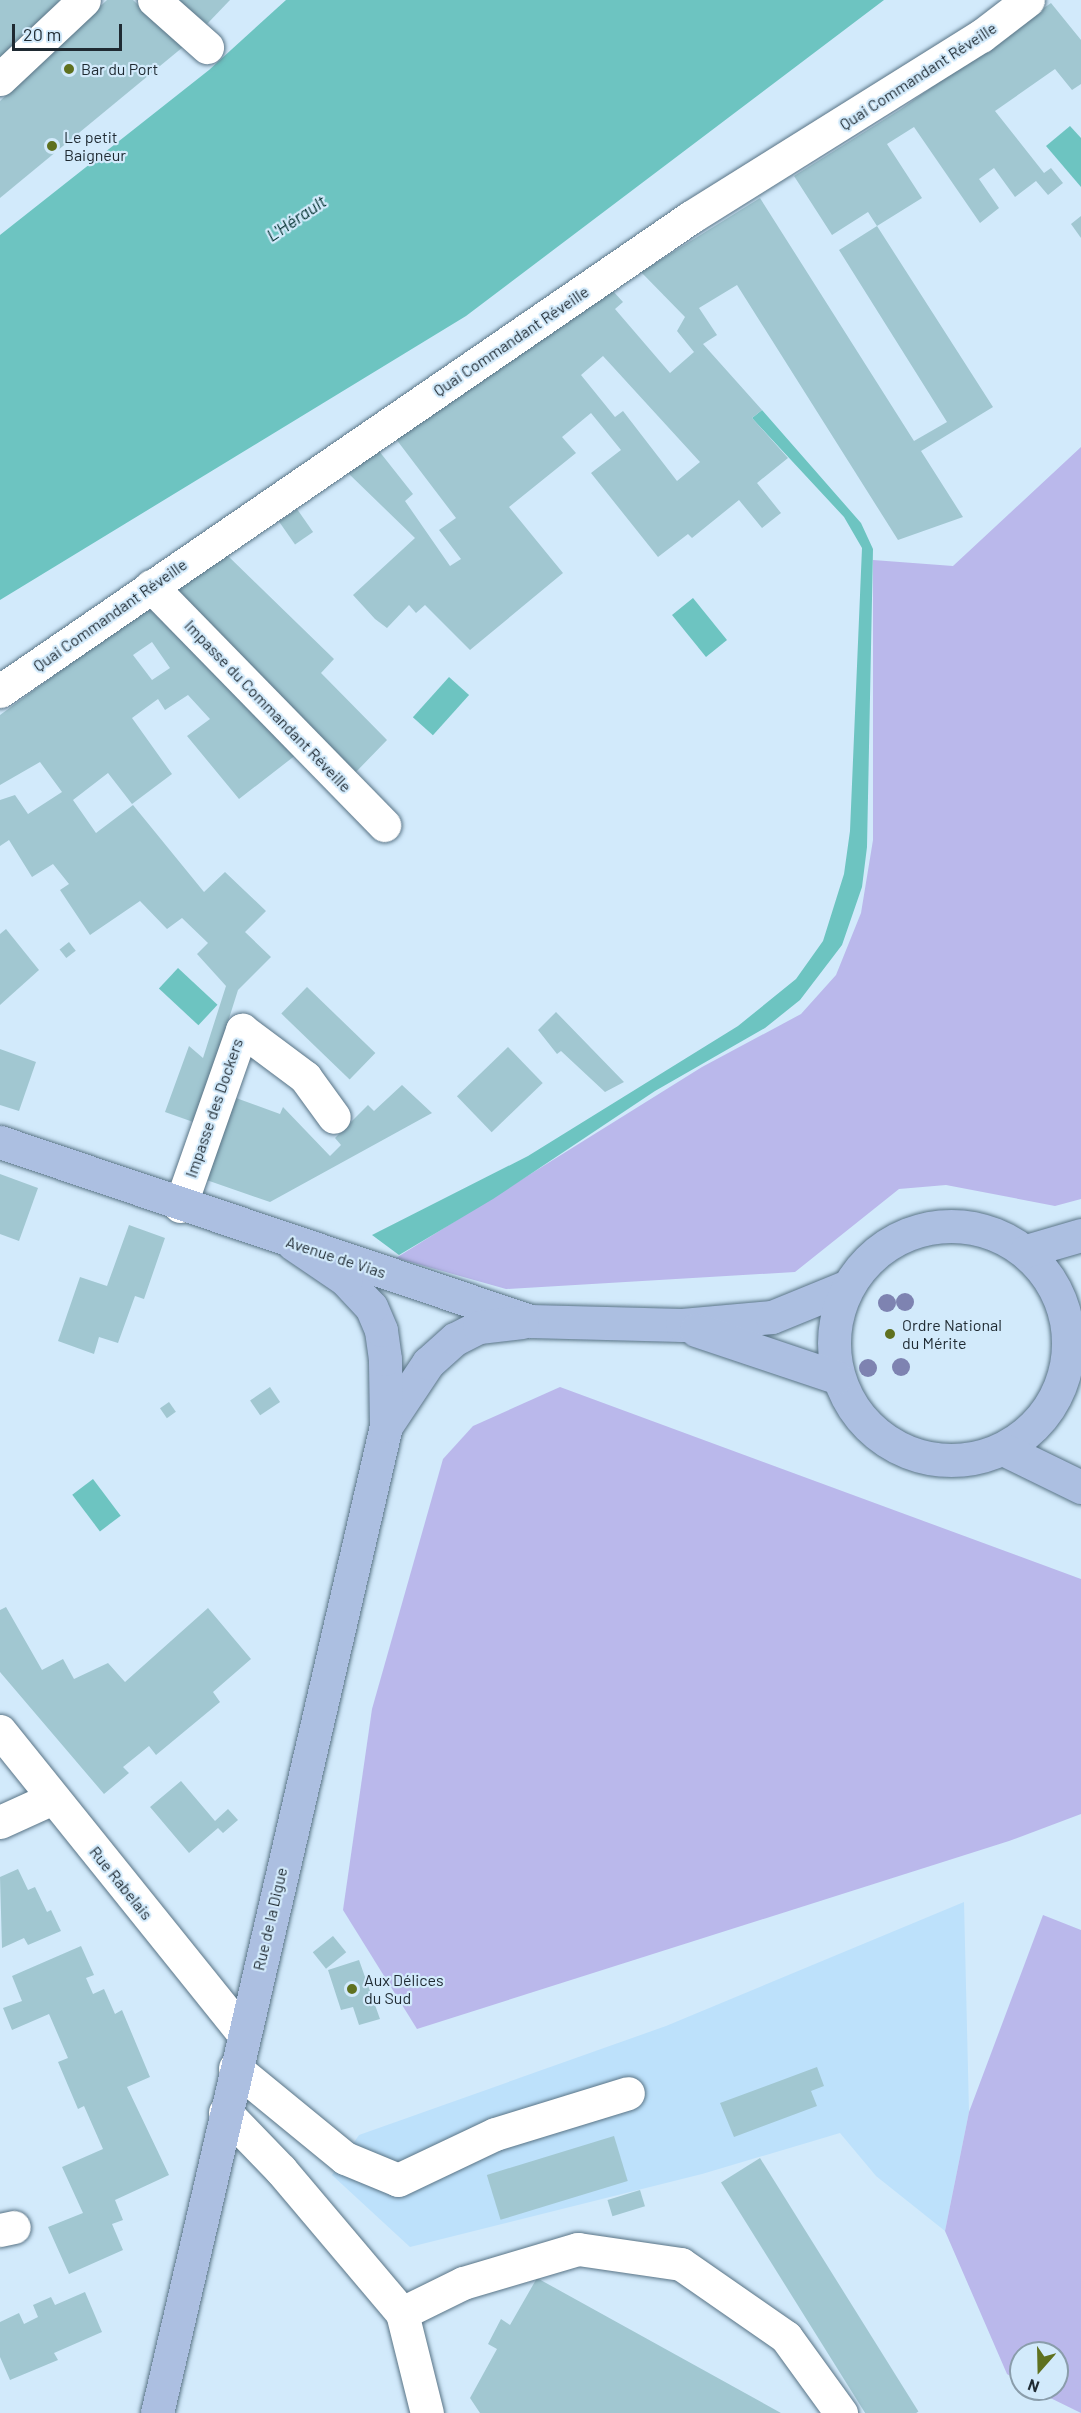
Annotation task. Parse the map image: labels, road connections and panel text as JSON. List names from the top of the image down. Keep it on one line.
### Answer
{"streets":{"main road":["Avenue de Vias","Rue de la Digue"],"street":["Quai Commandant Réveille","Impasse du Commandant Réveille","Impasse des Dockers","Rue Rabelais"]},"crossings":[["Quai Commandant Réveille","Impasse du Commandant Réveille"],["Impasse des Dockers","Avenue de Vias"],["Avenue de Vias","Rue de la Digue"],["Rue Rabelais","Rue de la Digue"]],"water":["L'Hérault"],"places":["Bar du Port","Le petit Baigneur","Ordre National du Mérite","Aux Délices du Sud"],"scale_bar":"20 m","north":"bottom"}
